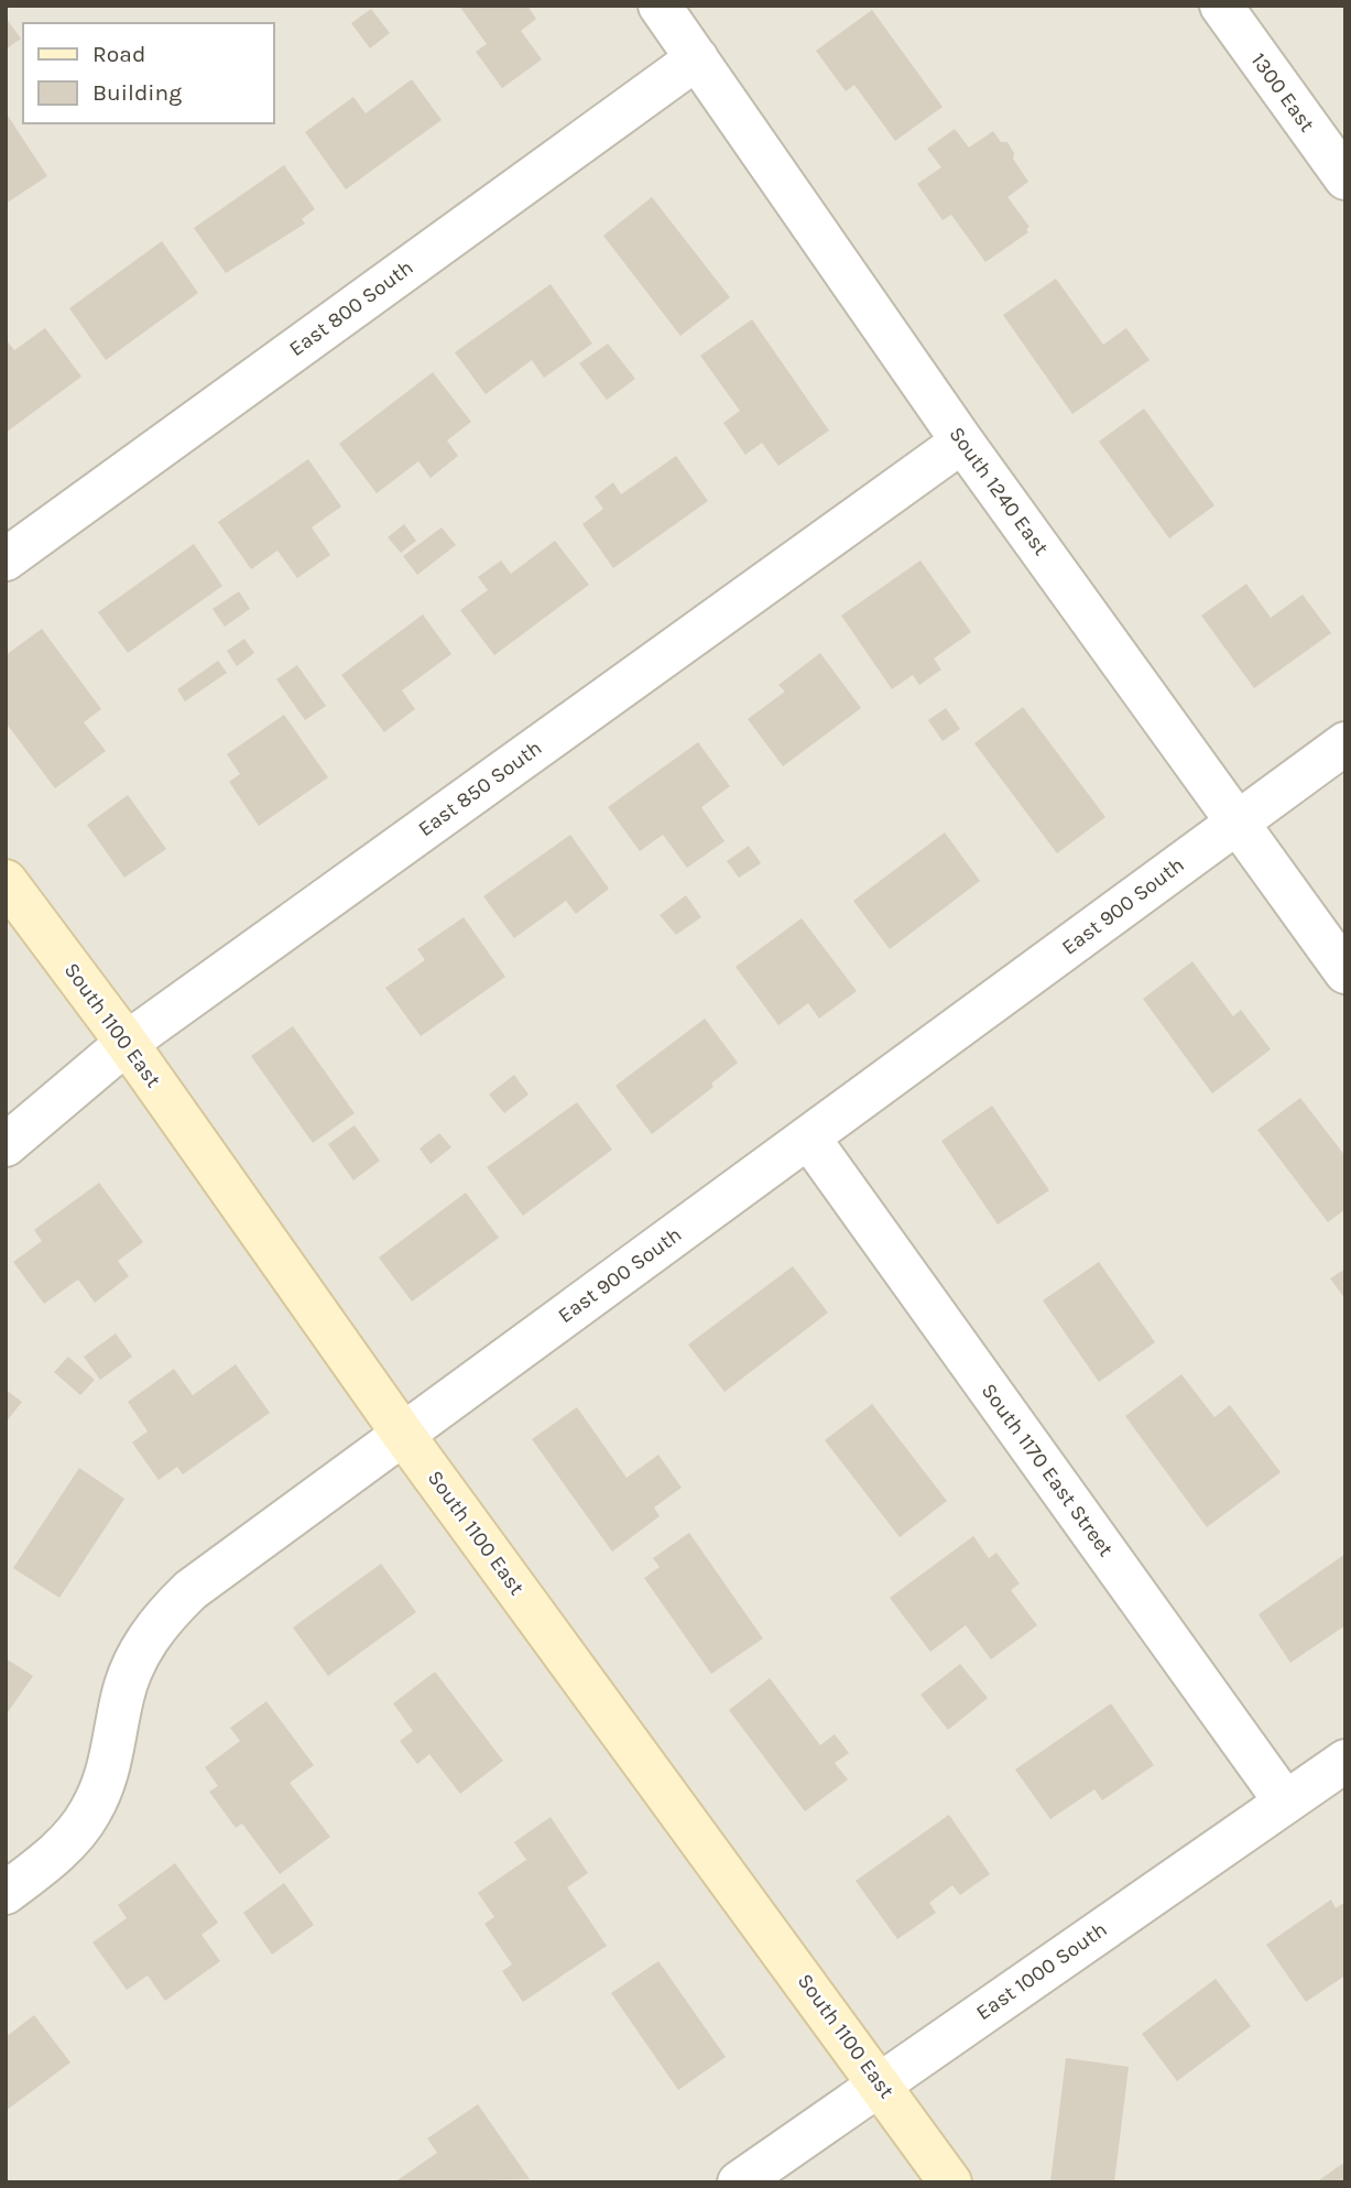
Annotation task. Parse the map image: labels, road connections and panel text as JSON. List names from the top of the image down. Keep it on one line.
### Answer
{"streets":{"street":["1300 East","East 800 South","South 1240 East","East 850 South","East 900 South","South 1100 East","South 1170 East Street","East 1000 South"]},"crossings":[["East 800 South","South 1240 East"],["South 1240 East","East 850 South"],["South 1240 East","East 900 South"],["East 850 South","South 1100 East"],["East 900 South","South 1100 East"],["East 900 South","South 1170 East Street"],["South 1100 East","East 1000 South"],["South 1170 East Street","East 1000 South"]],"legend":["Road","Building"]}
